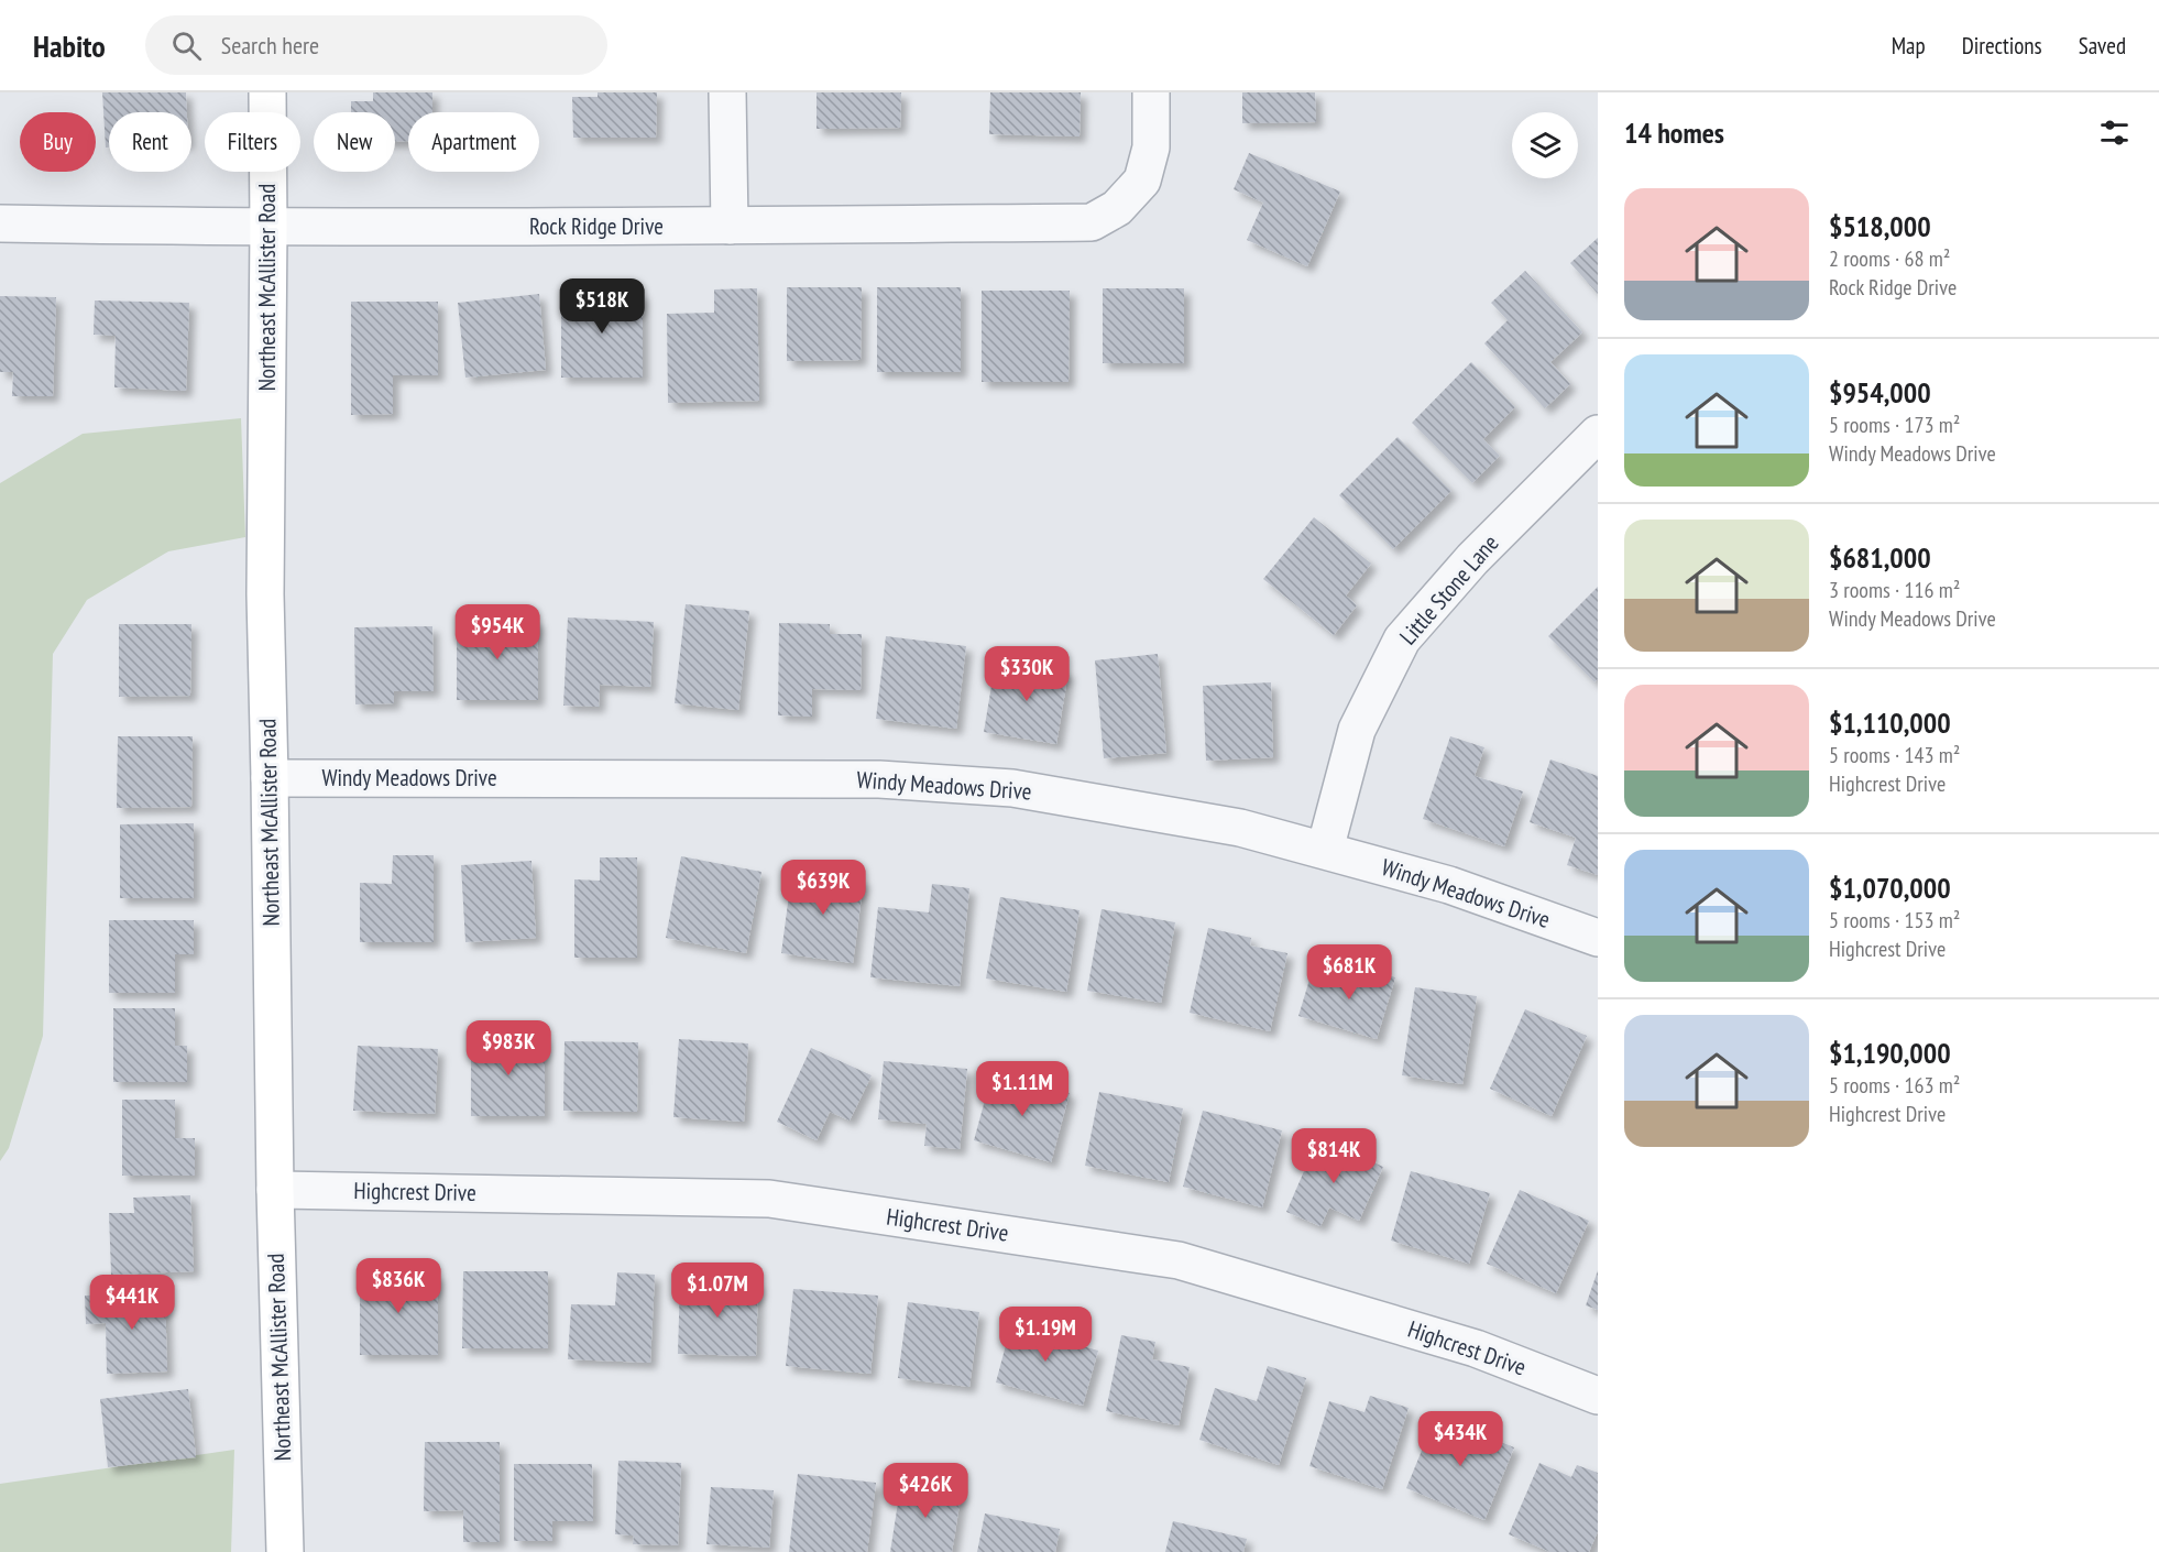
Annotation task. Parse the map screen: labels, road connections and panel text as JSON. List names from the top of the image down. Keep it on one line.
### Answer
{"streets":{"street":["Rock Ridge Drive","Northeast McAllister Road","Little Stone Lane","Windy Meadows Drive","Highcrest Drive"]},"crossings":[["Rock Ridge Drive","Northeast McAllister Road"],["Northeast McAllister Road","Windy Meadows Drive"],["Northeast McAllister Road","Highcrest Drive"],["Little Stone Lane","Windy Meadows Drive"]],"page":{"header":"Habito","search":"Search here","nav":["Map","Directions","Saved"],"heading":"14 homes","chip":["Buy","Rent","Filters","New","Apartment"],"list":[{"name":"$518,000","note":"2 rooms · 68 m² · Rock Ridge Drive"},{"name":"$954,000","note":"5 rooms · 173 m² · Windy Meadows Drive"},{"name":"$681,000","note":"3 rooms · 116 m² · Windy Meadows Drive"},{"name":"$1,110,000","note":"5 rooms · 143 m² · Highcrest Drive"},{"name":"$1,070,000","note":"5 rooms · 153 m² · Highcrest Drive"},{"name":"$1,190,000","note":"5 rooms · 163 m² · Highcrest Drive"}],"price":["$518K","$954K","$330K","$639K","$681K","$983K","$1.11M","$814K","$836K","$1.07M","$441K","$1.19M","$434K","$426K"]}}
